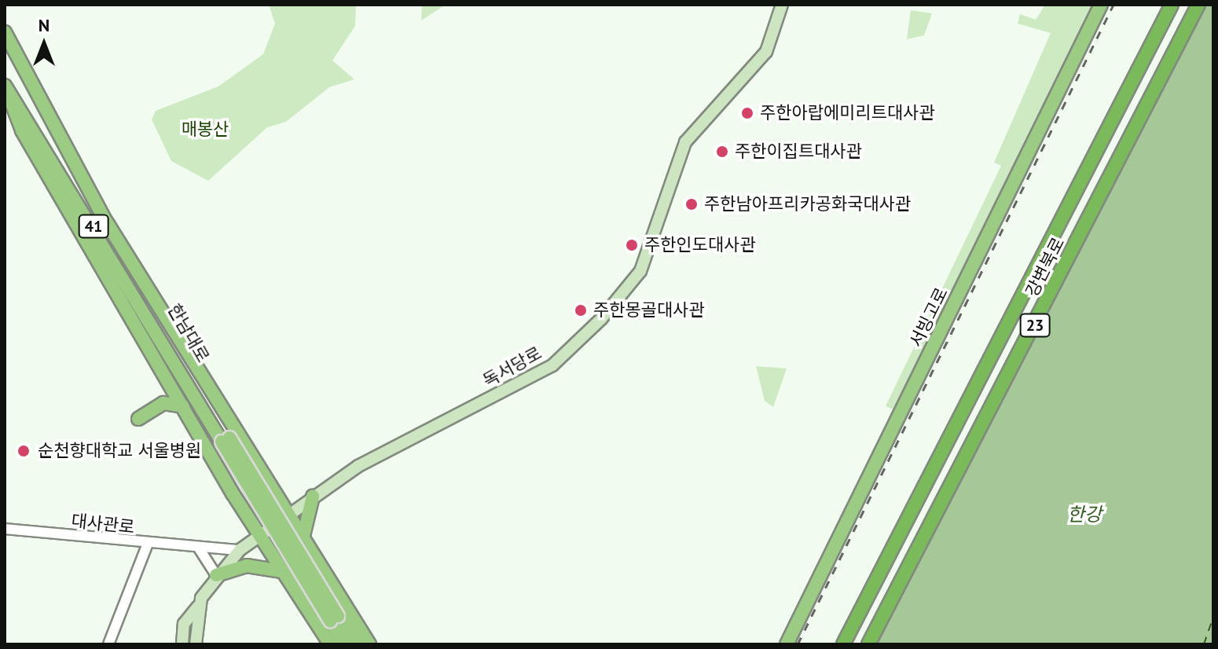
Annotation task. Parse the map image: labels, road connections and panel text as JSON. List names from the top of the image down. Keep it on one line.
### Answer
{"streets":{"highway":["강변북로","23"],"main road":["41","서빙고로","한남대로","독서당로"],"street":["대사관로"]},"crossings":[["독서당로","대사관로"]],"water":["한강"],"parks":["매봉산"],"places":["주한아랍에미리트대사관","주한이집트대사관","주한남아프리카공화국대사관","주한인도대사관","주한몽골대사관","순천향대학교 서울병원"],"north":"top"}
